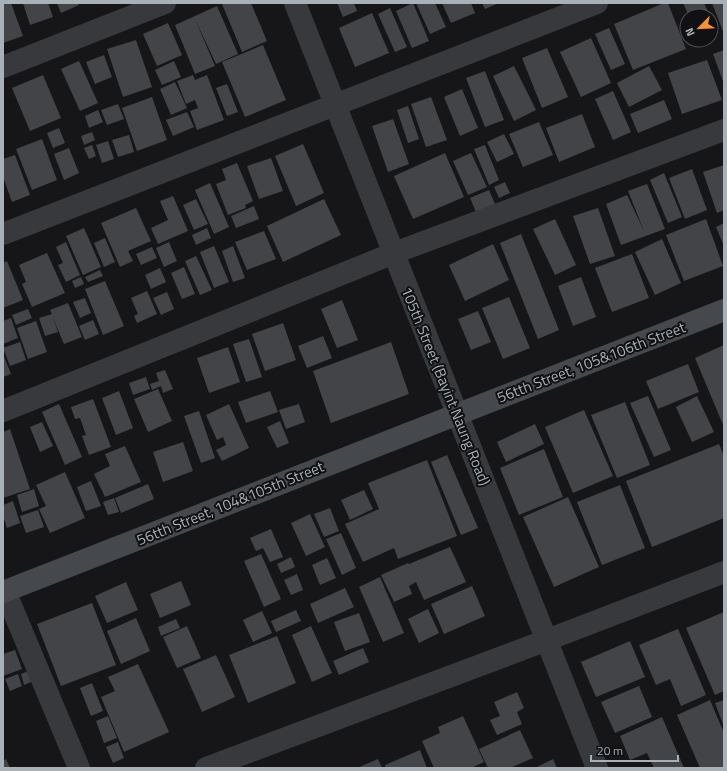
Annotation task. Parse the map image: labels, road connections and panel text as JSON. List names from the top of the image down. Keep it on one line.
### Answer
{"streets":{"street":["56tth Street, 105&106th Street","105th Street (Bayint Naung Road)","56tth Street, 104&105th Street"]},"crossings":[["56tth Street, 105&106th Street","105th Street (Bayint Naung Road)"],["56tth Street, 105&106th Street","56tth Street, 104&105th Street"],["105th Street (Bayint Naung Road)","56tth Street, 104&105th Street"]],"scale_bar":"20 m","north":"bottom left"}
